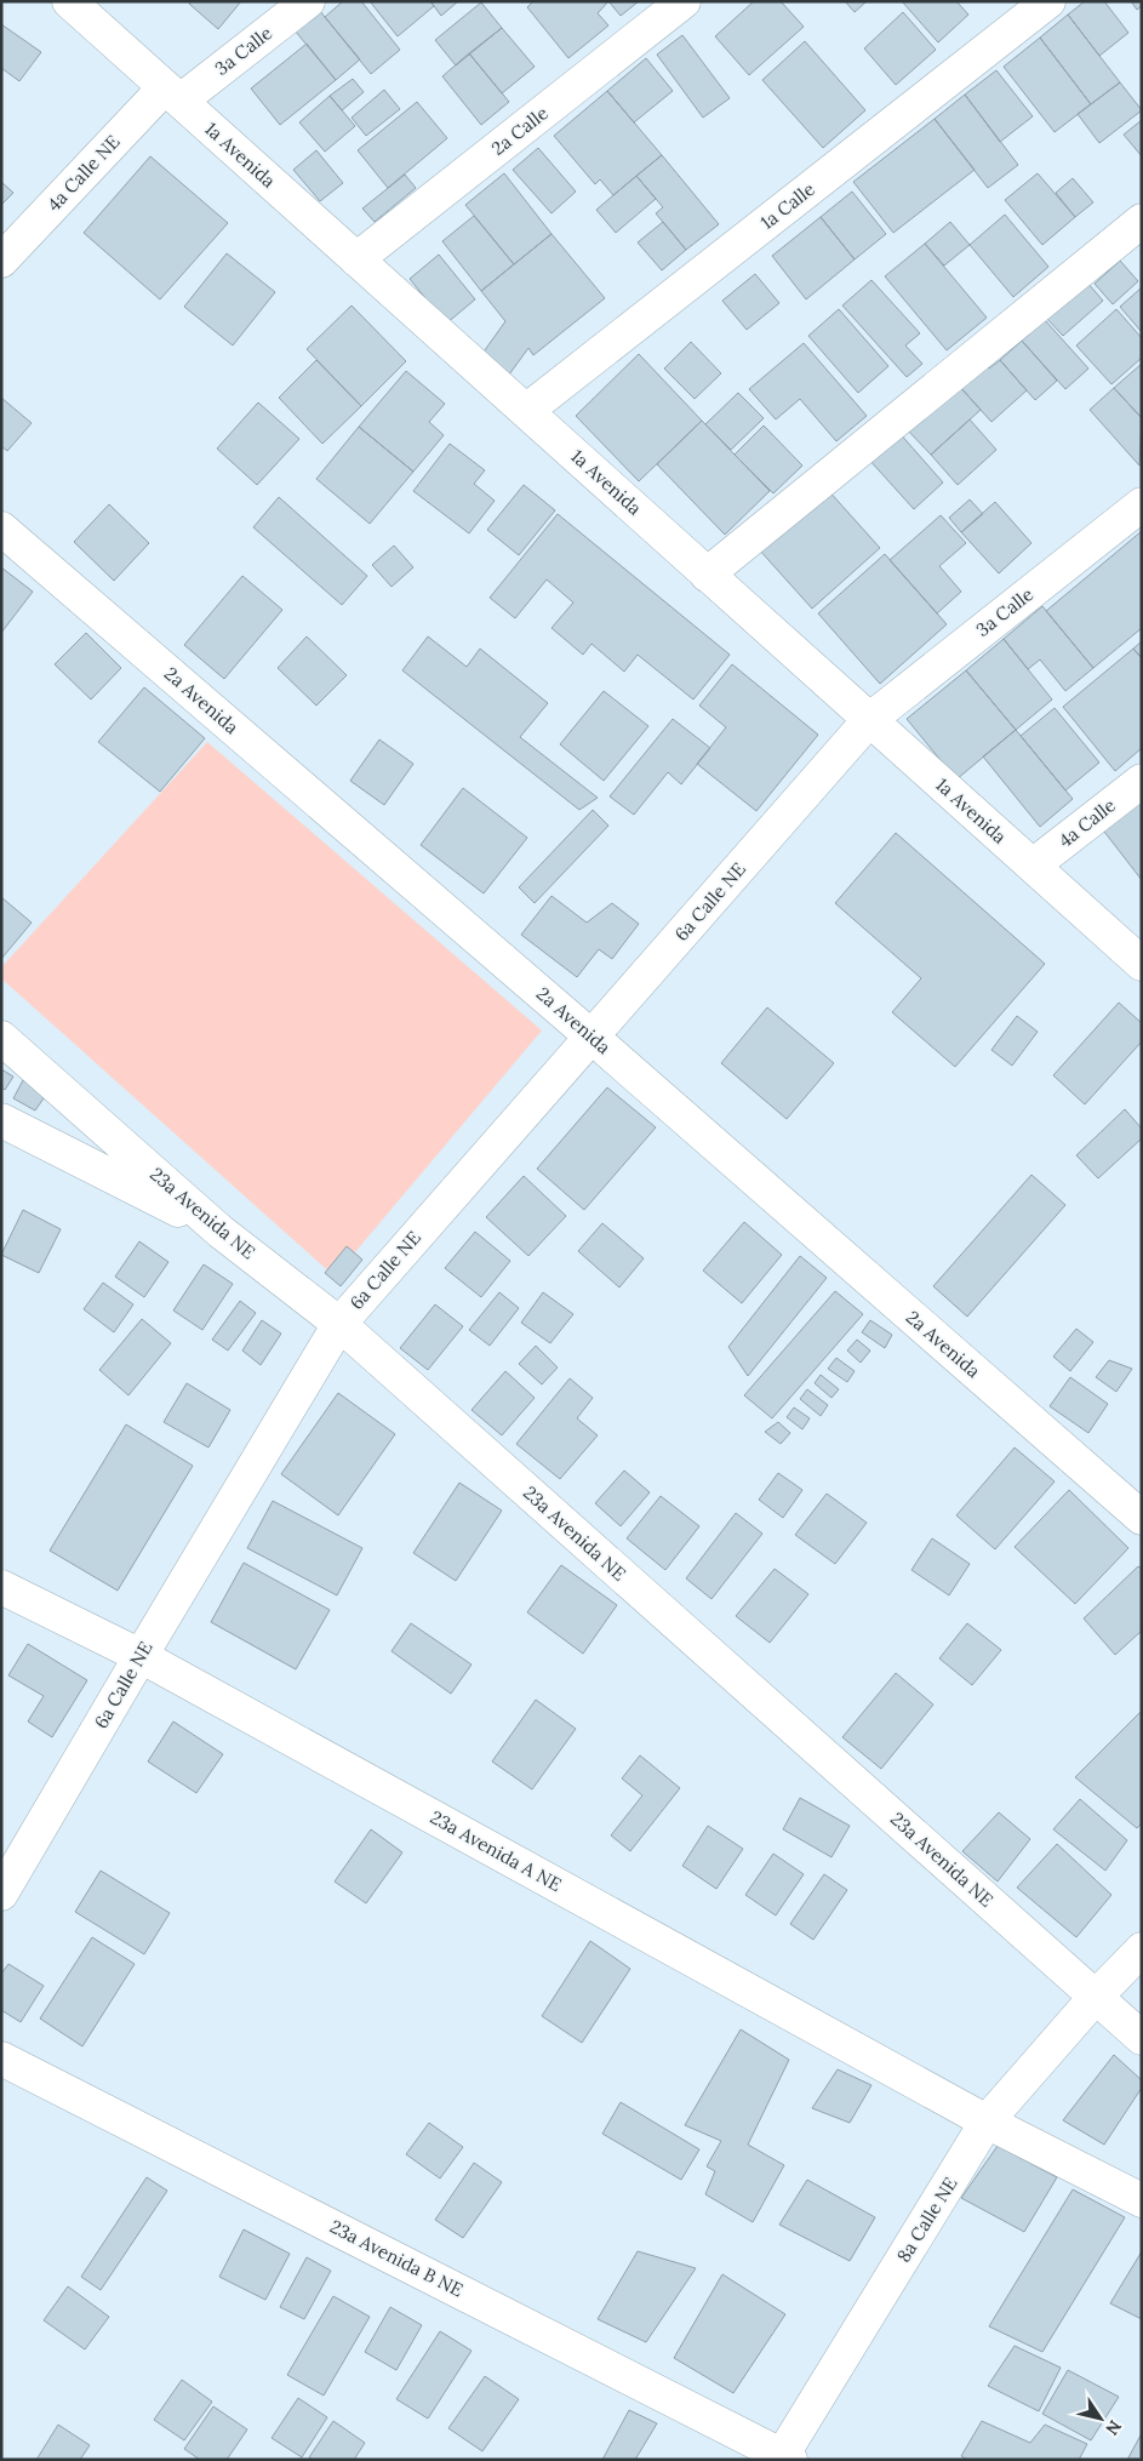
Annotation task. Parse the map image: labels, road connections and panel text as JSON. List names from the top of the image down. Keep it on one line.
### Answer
{"streets":{"street":["3a Calle","2a Calle","1a Avenida","4a Calle NE","1a Calle","2a Avenida","4a Calle","6a Calle NE","23a Avenida NE","23a Avenida A NE","8a Calle NE","23a Avenida B NE"]},"crossings":[["3a Calle","1a Avenida"],["3a Calle","4a Calle NE"],["3a Calle","6a Calle NE"],["2a Calle","1a Avenida"],["1a Avenida","4a Calle NE"],["1a Avenida","1a Calle"],["1a Avenida","4a Calle"],["1a Avenida","6a Calle NE"],["2a Avenida","6a Calle NE"],["6a Calle NE","23a Avenida NE"],["6a Calle NE","23a Avenida A NE"],["23a Avenida NE","8a Calle NE"],["23a Avenida A NE","8a Calle NE"],["8a Calle NE","23a Avenida B NE"]],"north":"bottom right"}
